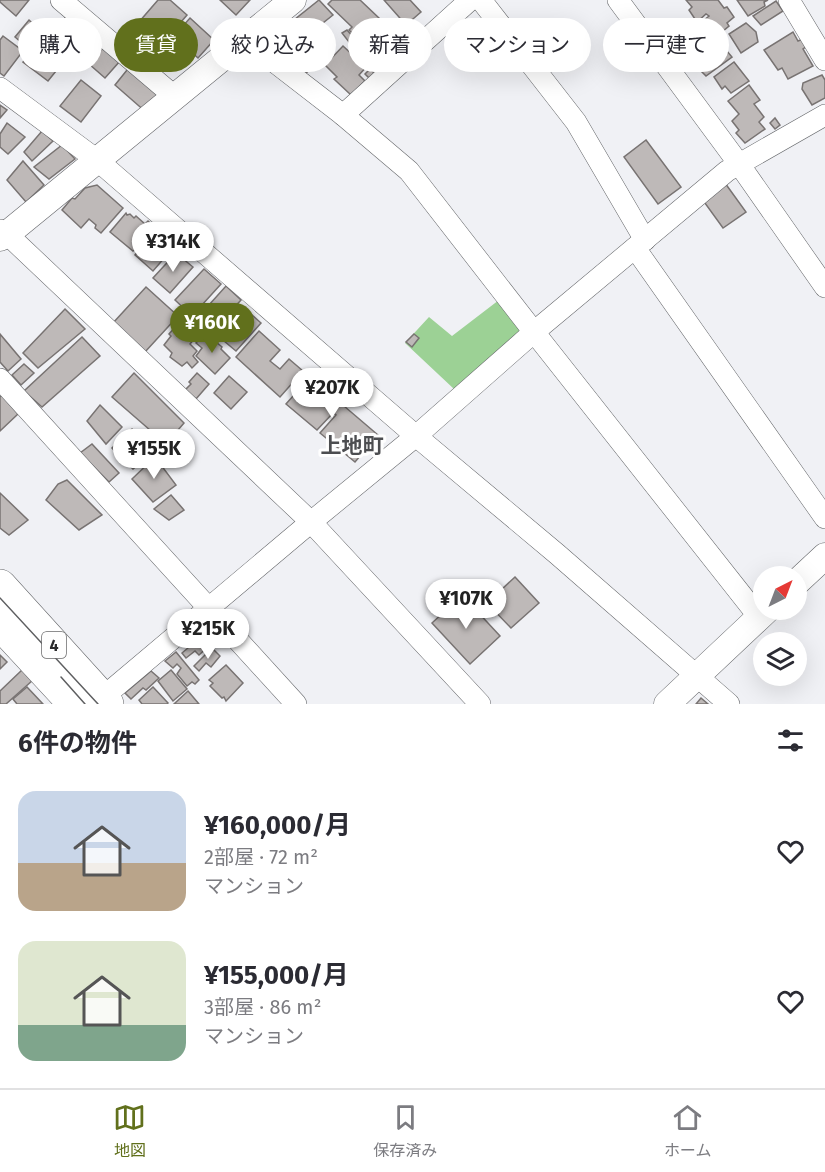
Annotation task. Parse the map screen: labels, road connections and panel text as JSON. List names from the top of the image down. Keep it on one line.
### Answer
{"streets":{"main road":["4"]},"districts":["上地町"],"north":"top right","page":{"chip":["購入","賃貸","絞り込み","新着","マンション","一戸建て"],"price":["¥314K","¥160K","¥207K","¥155K","¥107K","¥215K"],"heading":"6件の物件","list":[{"name":"¥160,000/月","note":"2部屋 · 72 m² · マンション"},{"name":"¥155,000/月","note":"3部屋 · 86 m² · マンション"}],"tabs":["地図","保存済み","ホーム"]}}
